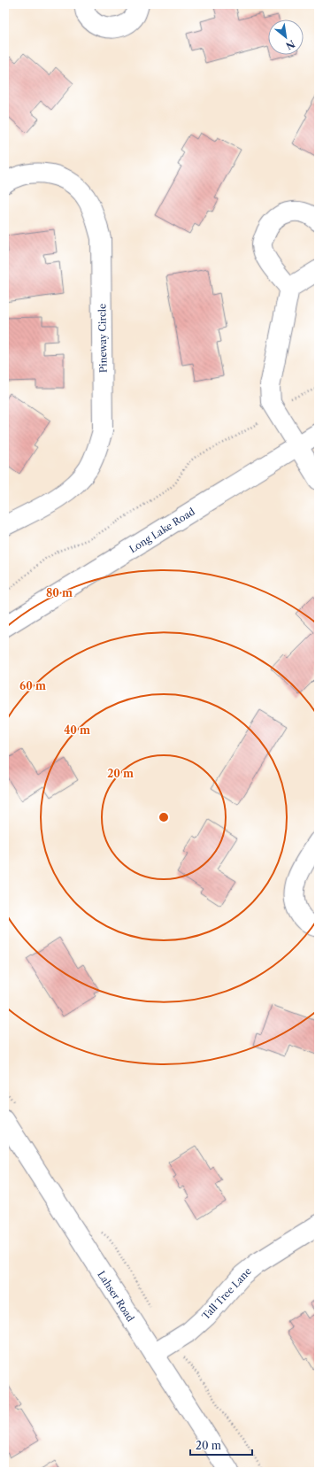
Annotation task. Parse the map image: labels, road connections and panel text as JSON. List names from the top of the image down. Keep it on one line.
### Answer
{"streets":{"street":["Pineway Circle","Long Lake Road","Tall Tree Lane","Lahser Road"]},"crossings":[["Tall Tree Lane","Lahser Road"]],"scale_bar":"20 m","north":"bottom right","rings":["80 m","60 m","40 m","20 m"]}
